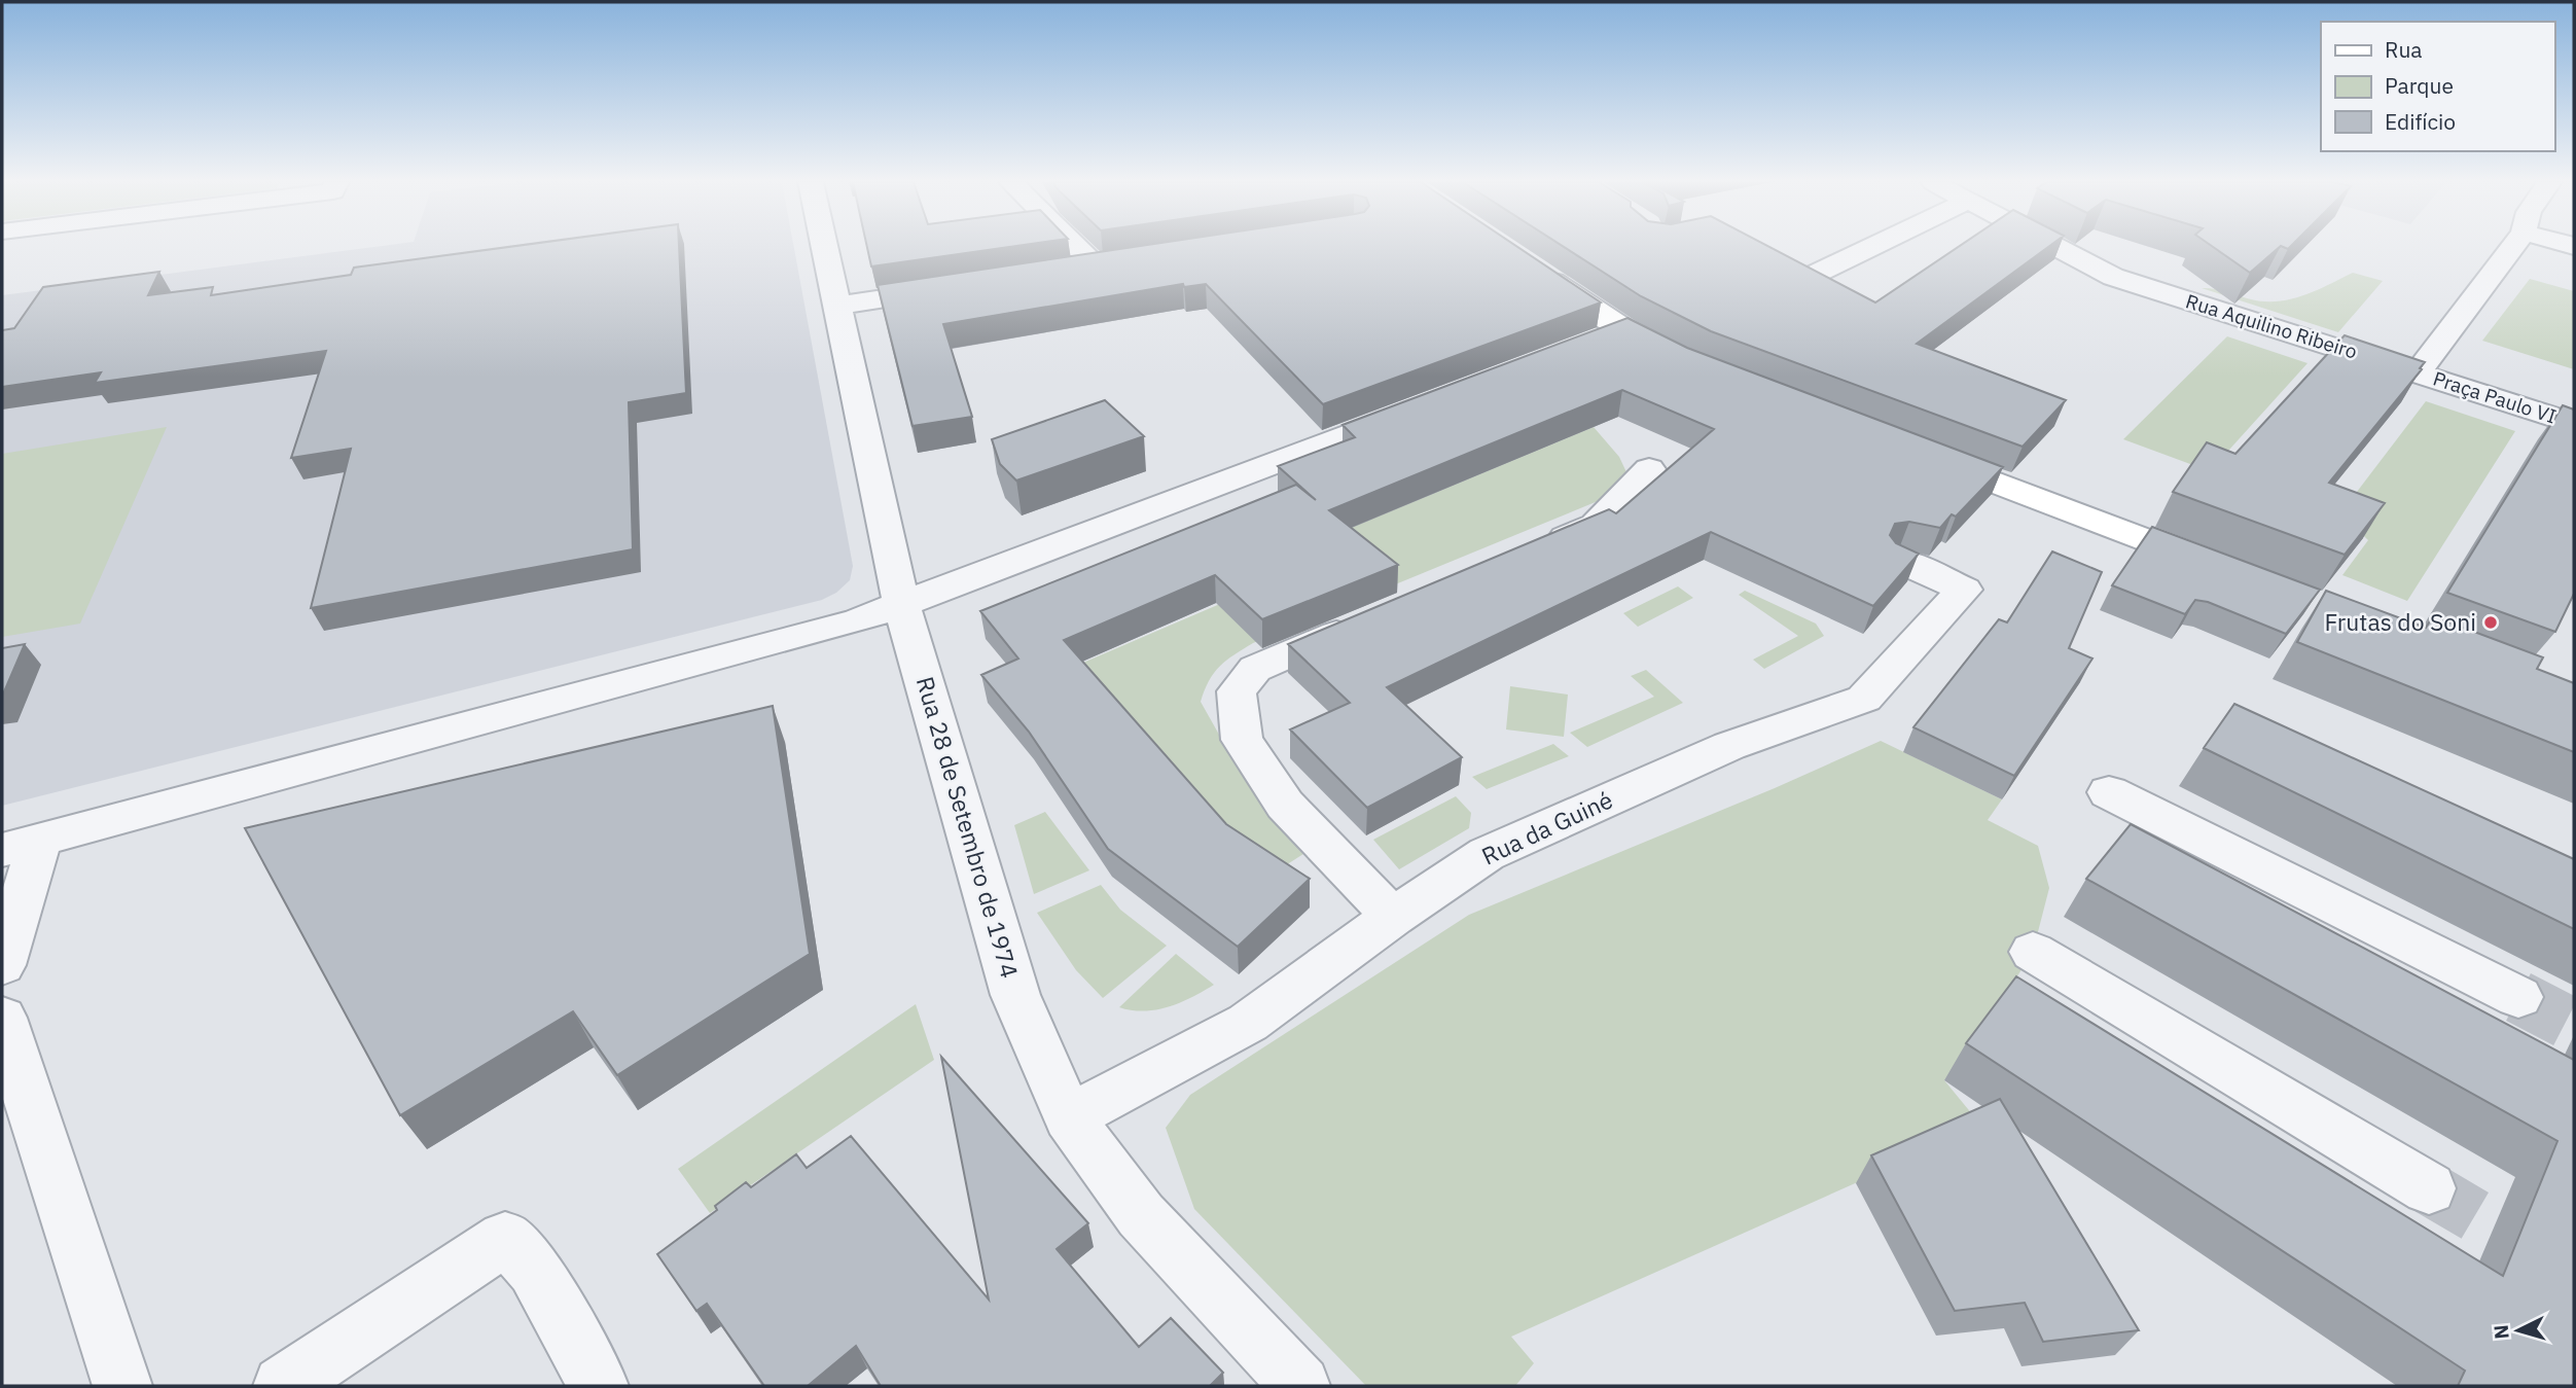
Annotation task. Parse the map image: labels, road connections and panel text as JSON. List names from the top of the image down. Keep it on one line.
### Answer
{"streets":{"street":["Rua Aquilino Ribeiro","Praça Paulo VI","Rua 28 de Setembro de 1974","Rua da Guiné"]},"crossings":[["Rua Aquilino Ribeiro","Praça Paulo VI"],["Rua 28 de Setembro de 1974","Rua da Guiné"]],"places":["Frutas do Soni"],"legend":["Rua","Parque","Edifício"],"north":"left"}
